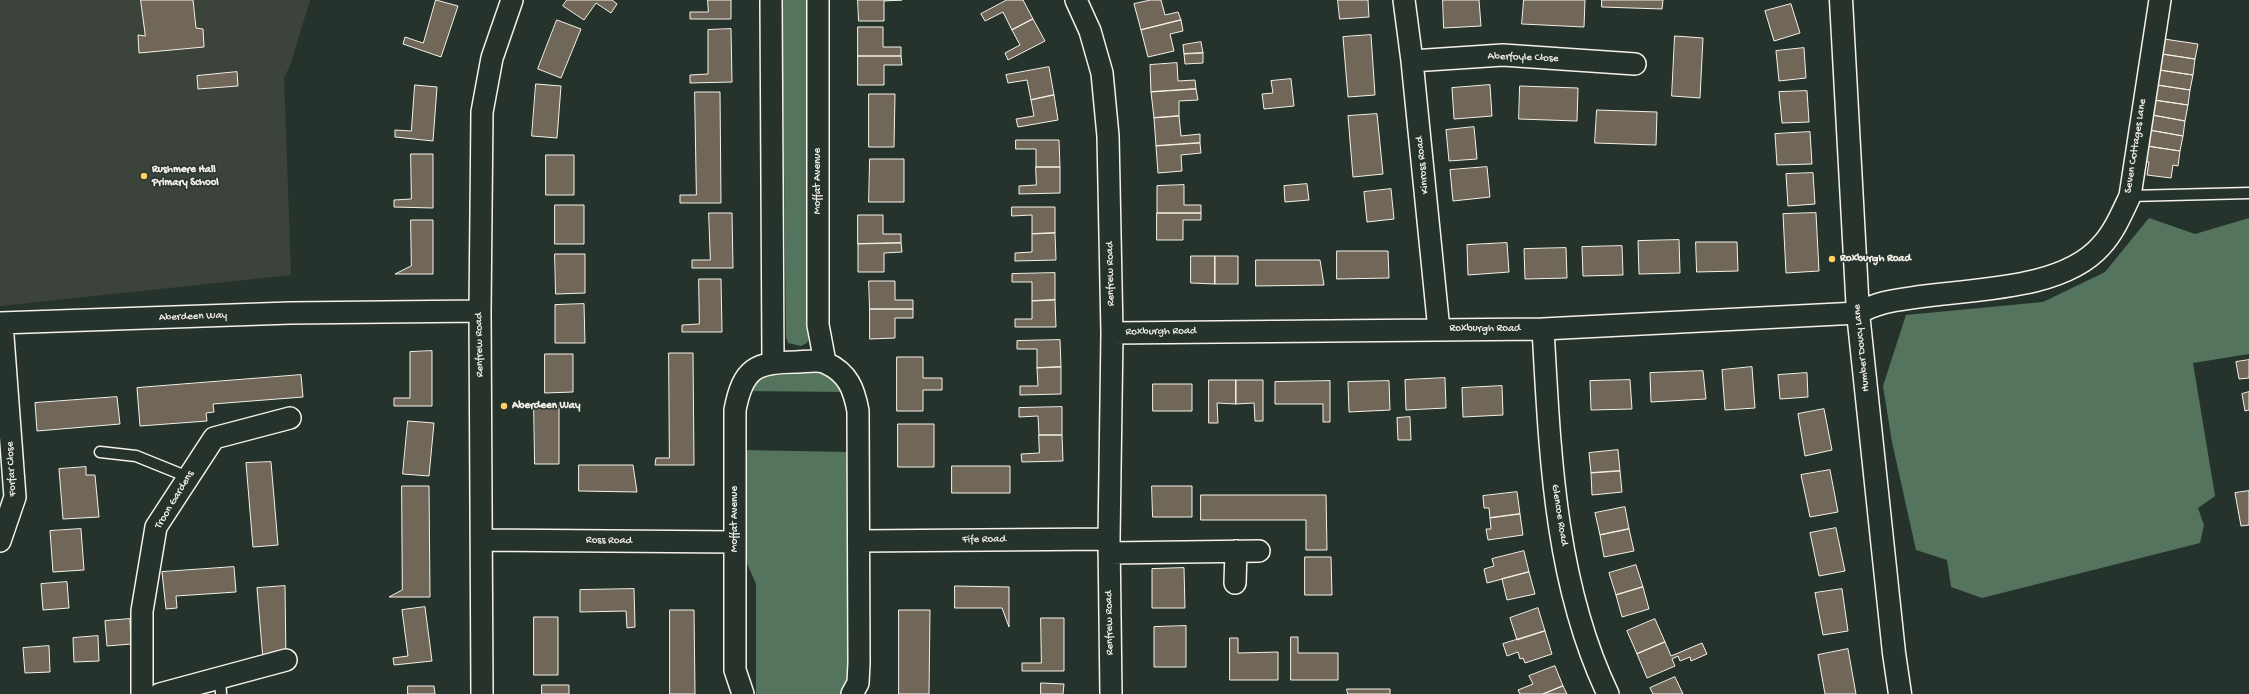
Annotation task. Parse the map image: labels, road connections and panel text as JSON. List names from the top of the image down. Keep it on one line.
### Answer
{"streets":{"street":["Aberfoyle Close","Seven Cottages Lane","Kinross Road","Moffat Avenue","Renfrew Road","Aberdeen Way","Roxburgh Road","Humber Doucy Lane","Forfar Close","Troon Gardens","Glencoe Road","Fife Road","Ross Road"]},"crossings":[["Aberfoyle Close","Kinross Road"],["Seven Cottages Lane","Roxburgh Road"],["Seven Cottages Lane","Humber Doucy Lane"],["Kinross Road","Roxburgh Road"],["Moffat Avenue","Ross Road"],["Renfrew Road","Aberdeen Way"],["Renfrew Road","Roxburgh Road"],["Renfrew Road","Fife Road"],["Renfrew Road","Ross Road"],["Aberdeen Way","Forfar Close"],["Roxburgh Road","Humber Doucy Lane"],["Roxburgh Road","Glencoe Road"]],"places":["Rushmere Hall Primary School","Roxburgh Road","Aberdeen Way"]}
